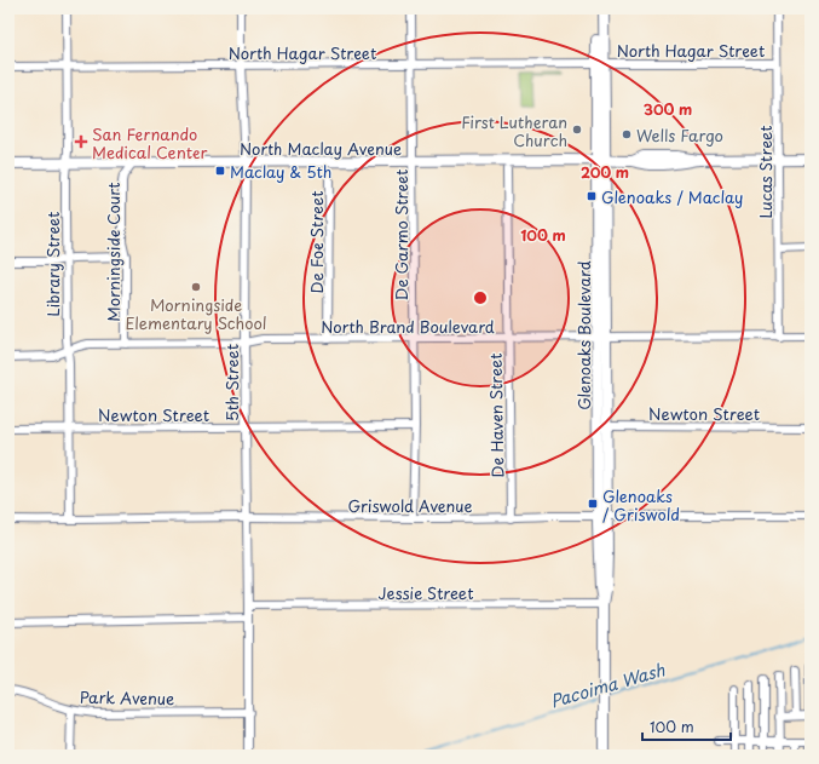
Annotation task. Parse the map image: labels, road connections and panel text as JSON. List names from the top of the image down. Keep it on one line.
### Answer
{"streets":{"main road":["North Maclay Avenue","Glenoaks Boulevard"],"street":["North Hagar Street","Lucas Street","De Garmo Street","De Foe Street","Morningside Court","Library Street","North Brand Boulevard","5th Street","Newton Street","De Haven Street","Griswold Avenue","Jessie Street","Park Avenue"]},"crossings":[["North Hagar Street","Lucas Street"],["North Hagar Street","De Garmo Street"],["North Hagar Street","Library Street"],["North Hagar Street","Glenoaks Boulevard"],["North Hagar Street","5th Street"],["North Maclay Avenue","Lucas Street"],["North Maclay Avenue","De Garmo Street"],["North Maclay Avenue","Morningside Court"],["North Maclay Avenue","Library Street"],["North Maclay Avenue","Glenoaks Boulevard"],["North Maclay Avenue","5th Street"],["Lucas Street","North Brand Boulevard"],["De Garmo Street","North Brand Boulevard"],["De Garmo Street","Newton Street"],["De Garmo Street","Griswold Avenue"],["De Foe Street","North Brand Boulevard"],["Morningside Court","North Brand Boulevard"],["Library Street","North Brand Boulevard"],["Library Street","Newton Street"],["Library Street","Griswold Avenue"],["North Brand Boulevard","Glenoaks Boulevard"],["North Brand Boulevard","5th Street"],["North Brand Boulevard","De Haven Street"],["Glenoaks Boulevard","Newton Street"],["Glenoaks Boulevard","Griswold Avenue"],["Glenoaks Boulevard","Jessie Street"],["5th Street","Newton Street"],["5th Street","Griswold Avenue"],["5th Street","Jessie Street"],["5th Street","Park Avenue"],["De Haven Street","Griswold Avenue"]],"water":["Pacoima Wash"],"places":{"other":["First Lutheran Church","Wells Fargo","Morningside Elementary School"],"health":["San Fernando Medical Center"],"transit":["Maclay & 5th","Glenoaks / Maclay","Glenoaks / Griswold"]},"scale_bar":"100 m","rings":["300 m","200 m","100 m"]}
